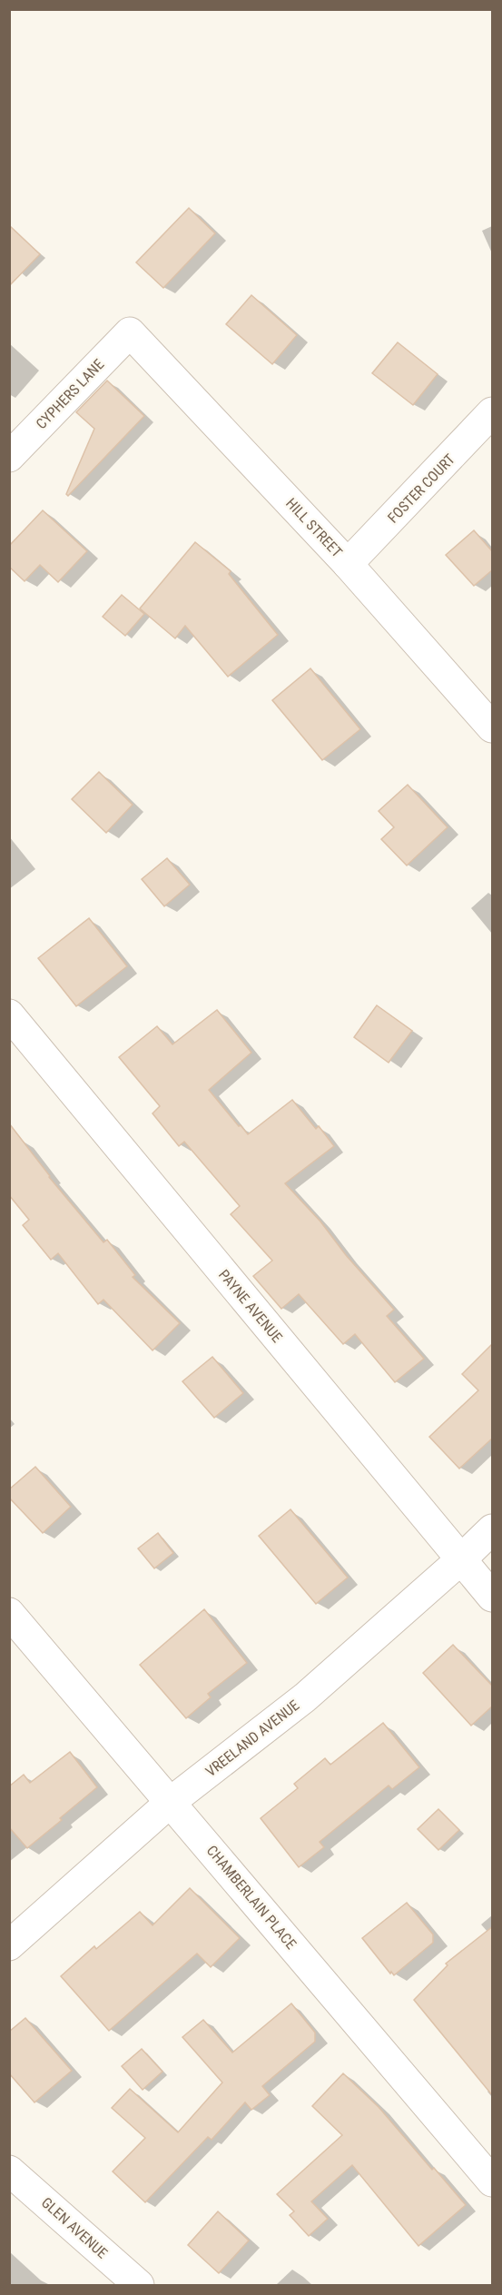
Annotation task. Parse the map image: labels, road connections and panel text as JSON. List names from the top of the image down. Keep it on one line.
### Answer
{"streets":{"street":["CYPHERS LANE","FOSTER COURT","HILL STREET","PAYNE AVENUE","VREELAND AVENUE","CHAMBERLAIN PLACE","GLEN AVENUE"]},"crossings":[["CYPHERS LANE","HILL STREET"],["FOSTER COURT","HILL STREET"],["PAYNE AVENUE","VREELAND AVENUE"],["VREELAND AVENUE","CHAMBERLAIN PLACE"]]}
